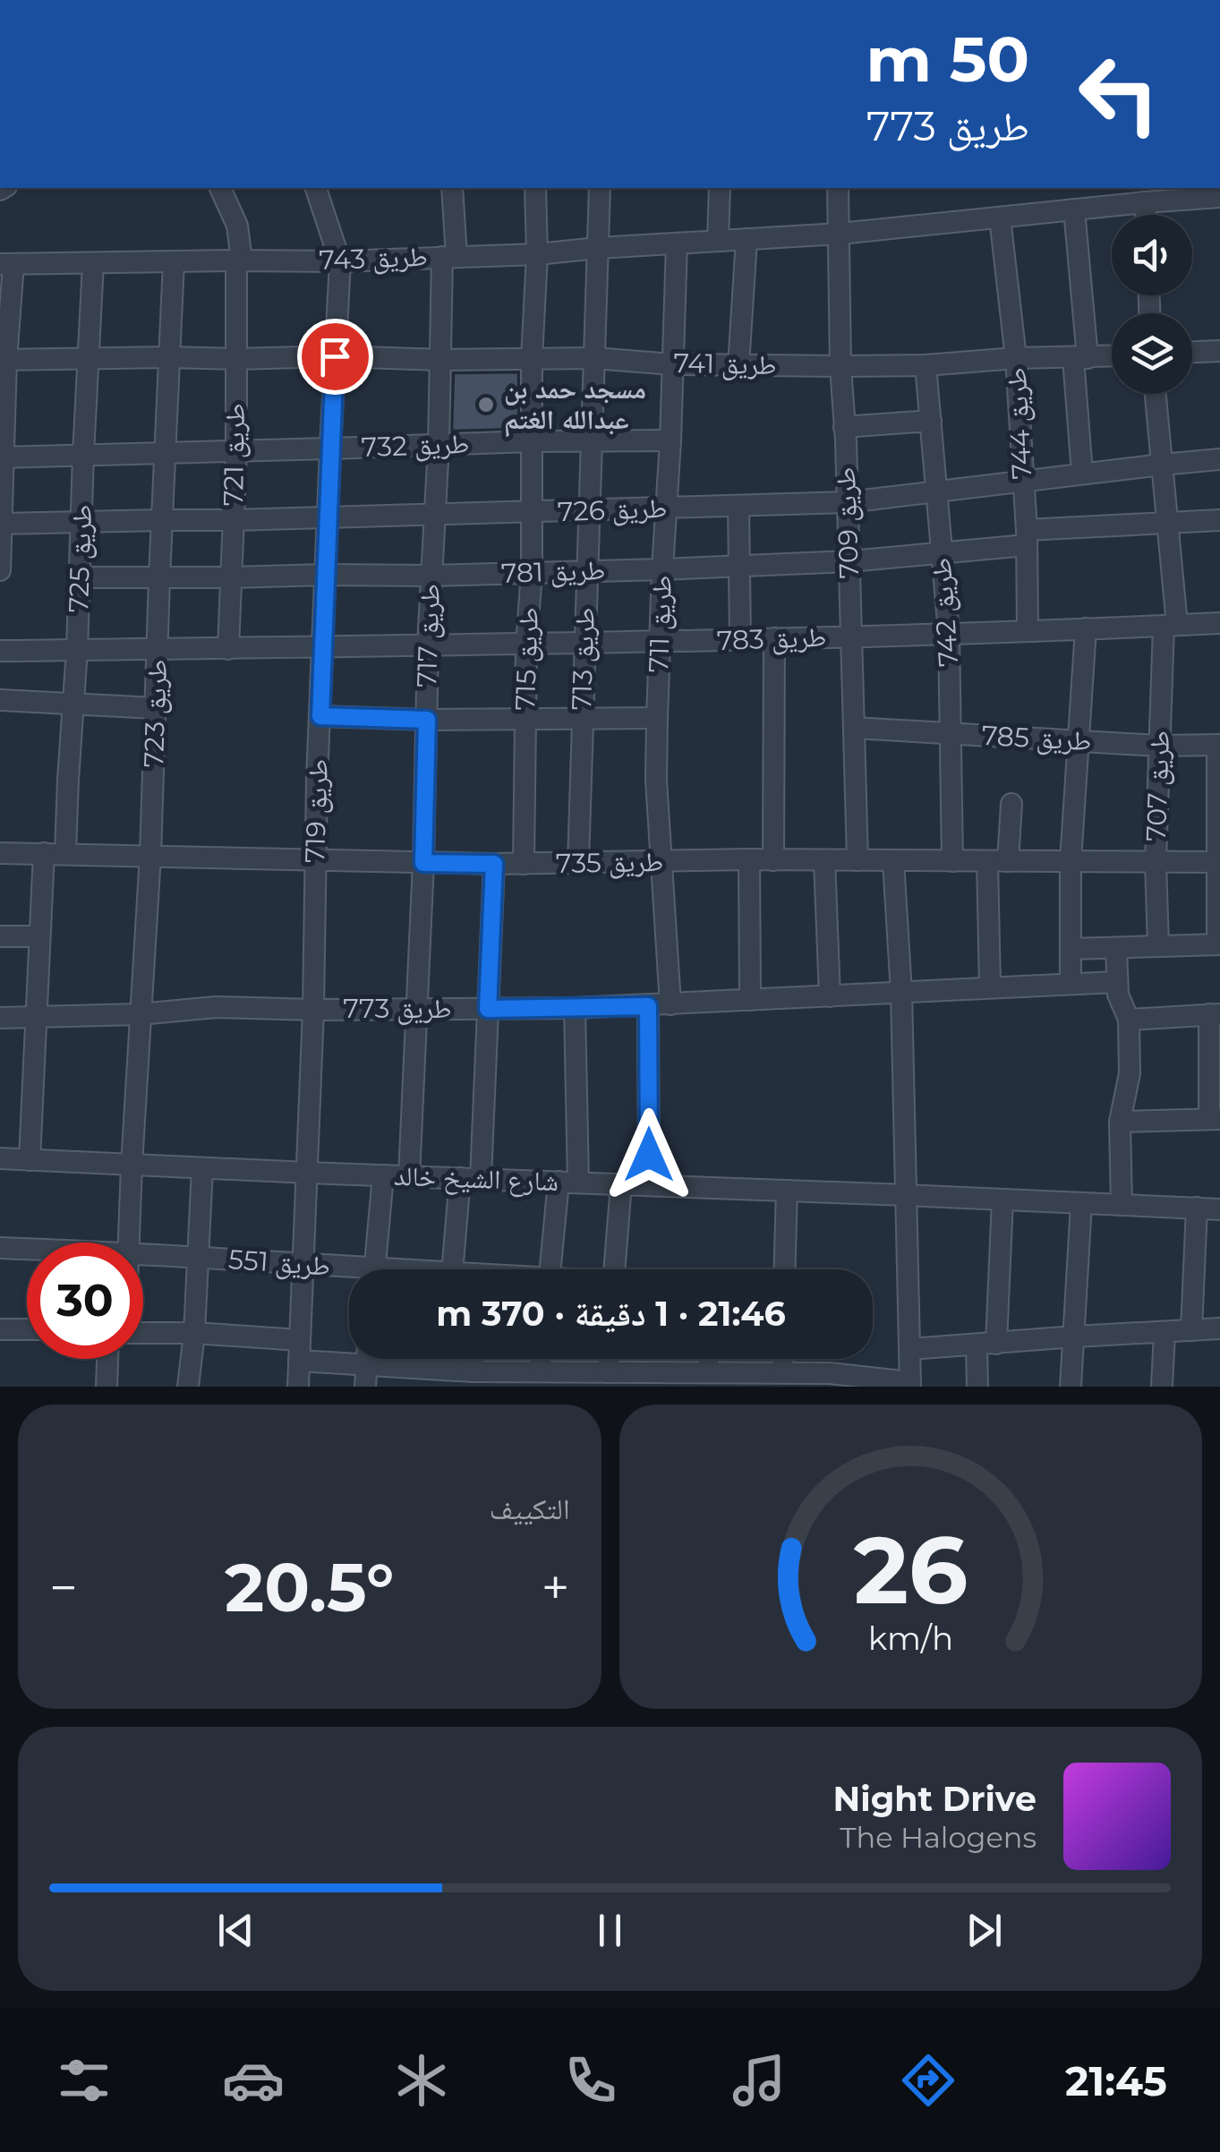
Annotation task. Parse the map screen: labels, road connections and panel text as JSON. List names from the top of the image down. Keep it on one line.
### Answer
{"streets":{"street":["طريق 743","طريق 741","طريق 744","طريق 732","طريق 721","طريق 726","طريق 709","طريق 725","طريق 781","طريق 742","طريق 711","طريق 717","طريق 783","طريق 715","طريق 713","طريق 723","طريق 785","طريق 707","طريق 719","طريق 735","طريق 773","شارع الشيخ خالد","طريق 551"]},"crossings":[["طريق 743","طريق 744"],["طريق 743","طريق 721"],["طريق 743","طريق 709"],["طريق 743","طريق 725"],["طريق 743","طريق 711"],["طريق 743","طريق 717"],["طريق 743","طريق 715"],["طريق 743","طريق 713"],["طريق 743","طريق 723"],["طريق 743","طريق 719"],["طريق 741","طريق 744"],["طريق 741","طريق 721"],["طريق 741","طريق 709"],["طريق 741","طريق 725"],["طريق 741","طريق 742"],["طريق 741","طريق 711"],["طريق 741","طريق 717"],["طريق 741","طريق 715"],["طريق 741","طريق 713"],["طريق 741","طريق 723"],["طريق 741","طريق 719"],["طريق 744","طريق 726"],["طريق 744","طريق 781"],["طريق 744","طريق 783"],["طريق 732","طريق 721"],["طريق 732","طريق 725"],["طريق 732","طريق 711"],["طريق 732","طريق 717"],["طريق 732","طريق 715"],["طريق 732","طريق 713"],["طريق 732","طريق 723"],["طريق 732","طريق 719"],["طريق 721","طريق 726"],["طريق 721","طريق 781"],["طريق 721","طريق 783"],["طريق 726","طريق 709"],["طريق 726","طريق 725"],["طريق 726","طريق 742"],["طريق 726","طريق 711"],["طريق 726","طريق 717"],["طريق 726","طريق 715"],["طريق 726","طريق 713"],["طريق 726","طريق 723"],["طريق 726","طريق 707"],["طريق 726","طريق 719"],["طريق 709","طريق 781"],["طريق 709","طريق 783"],["طريق 709","طريق 785"],["طريق 709","طريق 735"],["طريق 725","طريق 781"],["طريق 725","طريق 783"],["طريق 725","طريق 735"],["طريق 781","طريق 742"],["طريق 781","طريق 711"],["طريق 781","طريق 717"],["طريق 781","طريق 715"],["طريق 781","طريق 713"],["طريق 781","طريق 723"],["طريق 781","طريق 707"],["طريق 781","طريق 719"],["طريق 742","طريق 783"],["طريق 742","طريق 785"],["طريق 742","طريق 735"],["طريق 711","طريق 783"],["طريق 711","طريق 735"],["طريق 711","طريق 773"],["طريق 717","طريق 783"],["طريق 717","طريق 735"],["طريق 717","طريق 773"],["طريق 717","شارع الشيخ خالد"],["طريق 783","طريق 715"],["طريق 783","طريق 713"],["طريق 783","طريق 723"],["طريق 783","طريق 707"],["طريق 783","طريق 719"],["طريق 715","طريق 735"],["طريق 713","طريق 735"],["طريق 723","طريق 735"],["طريق 723","طريق 773"],["طريق 723","شارع الشيخ خالد"],["طريق 785","طريق 707"],["طريق 707","طريق 735"],["طريق 719","طريق 735"],["طريق 719","طريق 773"],["طريق 719","شارع الشيخ خالد"],["طريق 719","طريق 551"]],"places":["مسجد حمد بن عبدالله الغتم"],"page":{"turn":["50 m","طريق 773"],"limit":"30","trip":"21:46 · 1 دقيقة · 370 m","tile":"التكييف","heat":["−","20.5°","+"],"song":["Night Drive","The Halogens"],"tabs":"21:45","gauge":["26","km/h"]}}
